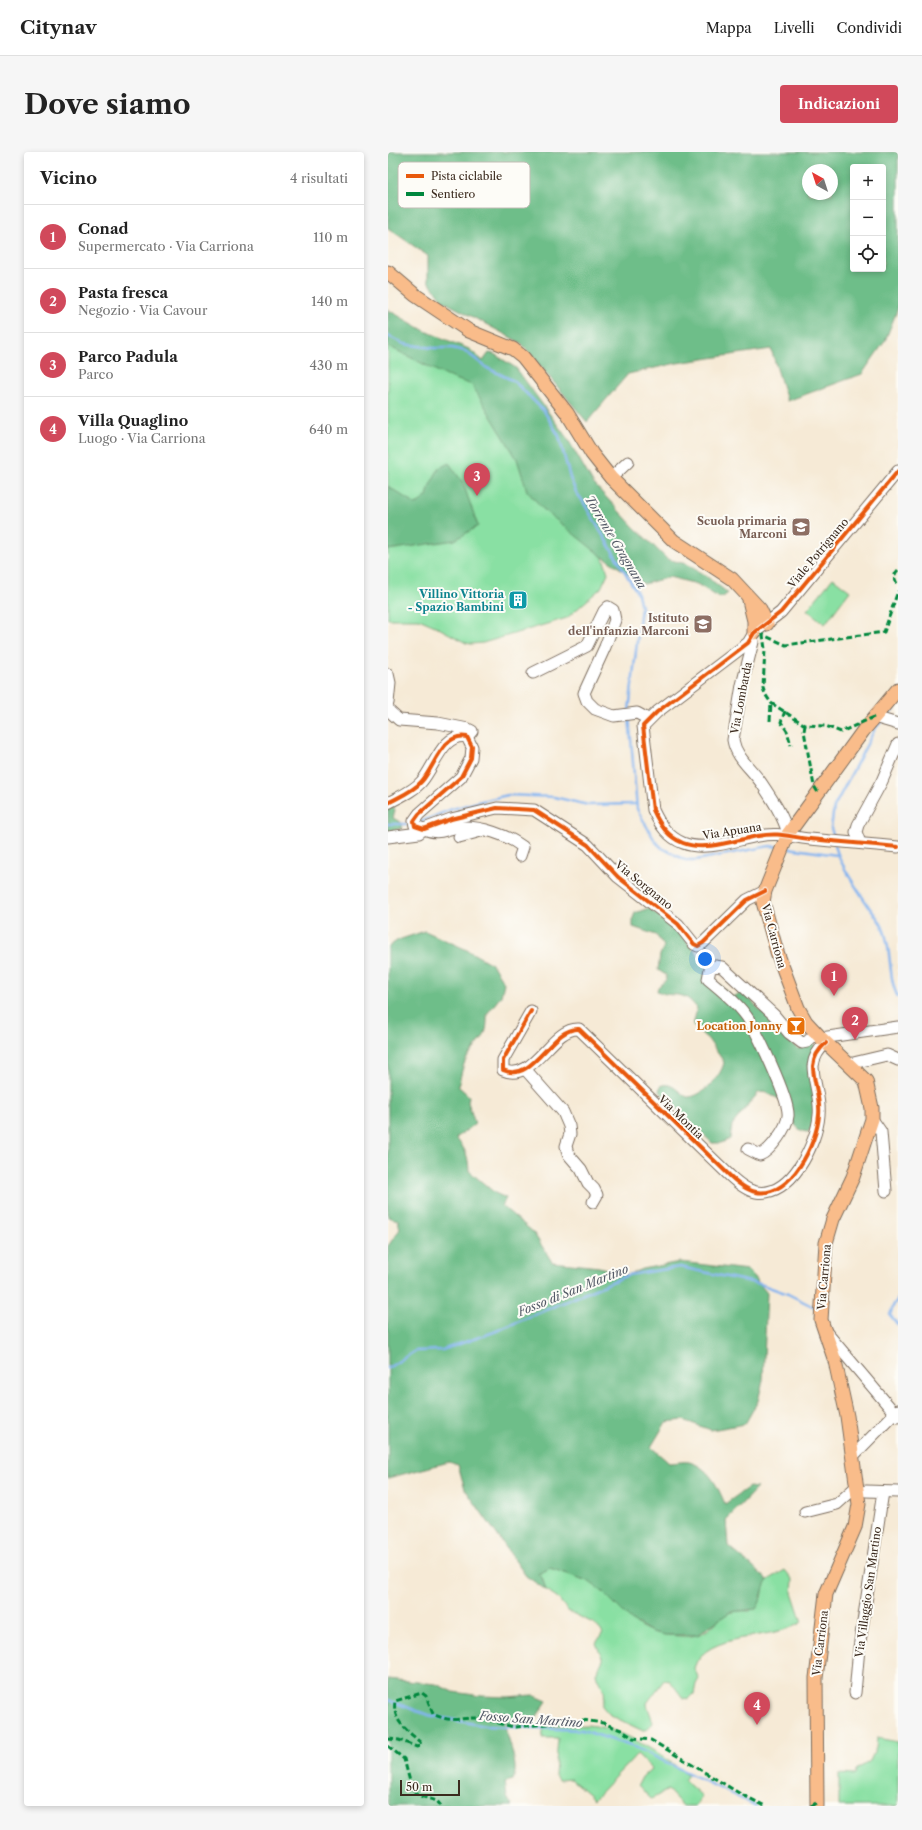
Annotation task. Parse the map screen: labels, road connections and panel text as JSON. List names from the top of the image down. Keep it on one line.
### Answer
{"streets":{"main road":["Via Carriona"],"street":["Viale Potrignano","Via Lombarda","Via Apuana","Via Sorgnano","Via Montia","Via Villaggio San Martino"]},"crossings":[["Viale Potrignano","Via Lombarda"],["Viale Potrignano","Via Apuana"],["Via Lombarda","Via Apuana"],["Via Lombarda","Via Carriona"],["Via Apuana","Via Carriona"],["Via Sorgnano","Via Carriona"],["Via Carriona","Via Montia"]],"water":["Torrente Gragnana","Fosso di San Martino","Fosso San Martino"],"places":{"school or university":["Scuola primaria Marconi","Istituto dell'infanzia Marconi"],"building":["Villino Vittoria - Spazio Bambini"],"bar":["Location Jonny"]},"legend":["Pista ciclabile","Sentiero"],"scale_bar":"50 m","north":"top left","page":{"header":"Citynav","nav":["Mappa","Livelli","Condividi"],"buttons":"Indicazioni","title":"Dove siamo","heading":["Vicino","4 risultati"],"map_buttons":["+","−"],"list":[{"mark":"1","name":"Conad","note":"Supermercato · Via Carriona","value":"110 m"},{"mark":"2","name":"Pasta fresca","note":"Negozio · Via Cavour","value":"140 m"},{"mark":"3","name":"Parco Padula","note":"Parco","value":"430 m"},{"mark":"4","name":"Villa Quaglino","note":"Luogo · Via Carriona","value":"640 m"}],"pins":["3","1","2","4"],"scale":"50 m"}}
